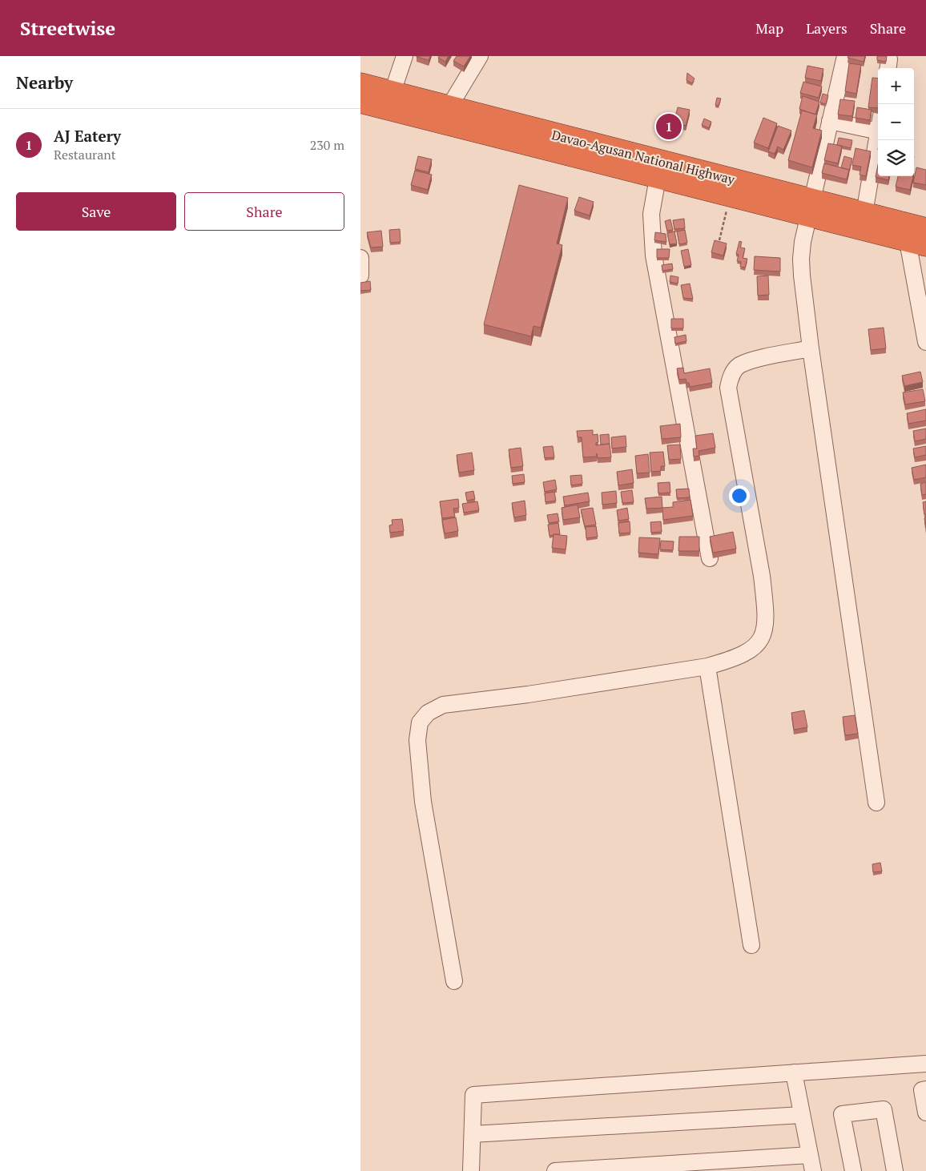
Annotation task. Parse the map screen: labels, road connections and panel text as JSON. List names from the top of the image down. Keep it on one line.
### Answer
{"streets":{"highway":["Davao-Agusan National Highway"]},"page":{"header":"Streetwise","nav":["Map","Layers","Share"],"heading":"Nearby","map_buttons":["+","−"],"list":[{"mark":"1","name":"AJ Eatery","note":"Restaurant","value":"230 m"}],"pins":"1","buttons":["Save","Share"]}}
